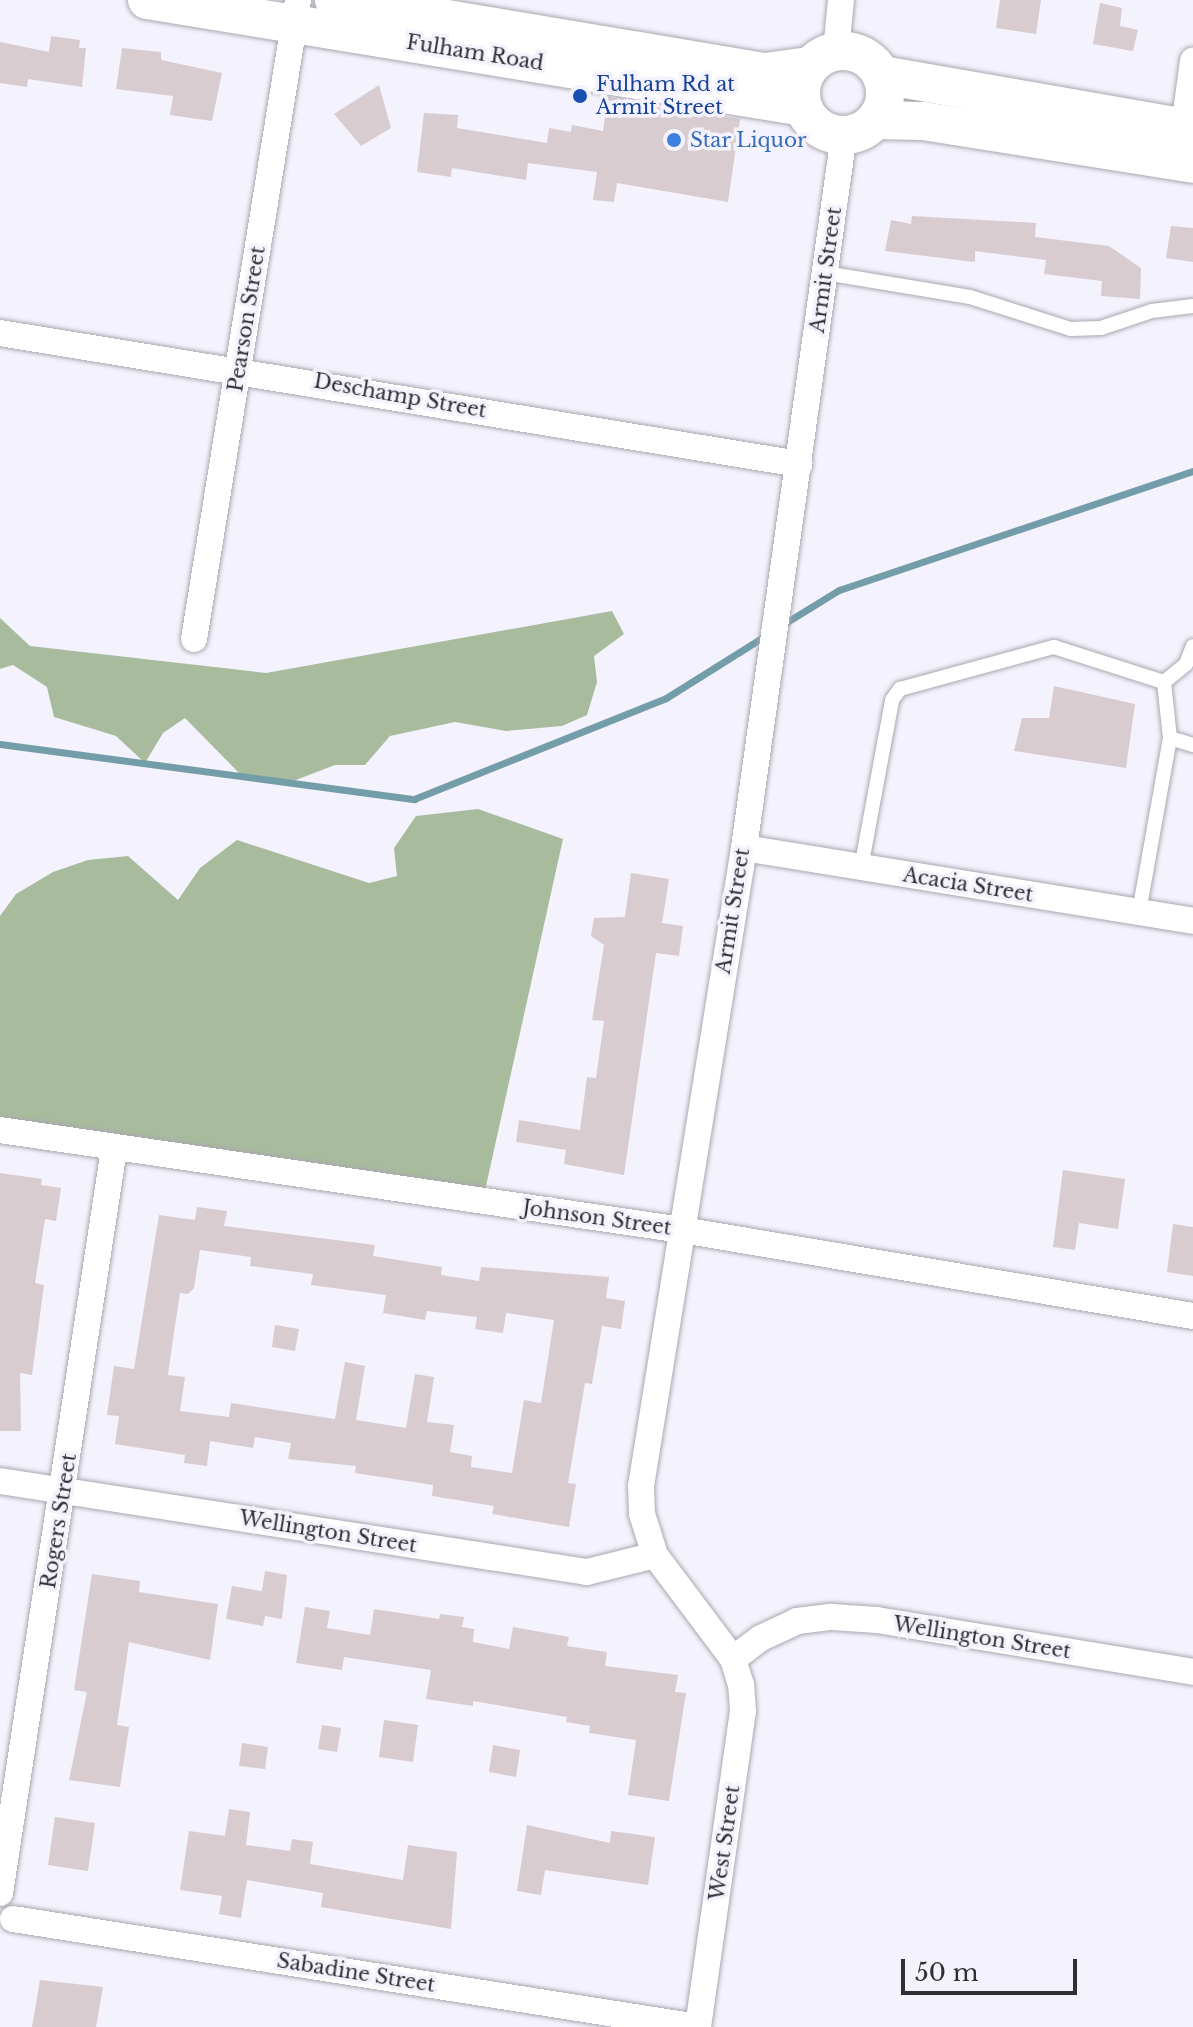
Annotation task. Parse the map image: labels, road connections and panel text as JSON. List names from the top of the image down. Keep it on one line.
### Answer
{"streets":{"street":["Fulham Road","Armit Street","Pearson Street","Deschamp Street","Acacia Street","Johnson Street","Rogers Street","Wellington Street","West Street","Sabadine Street"]},"crossings":[["Fulham Road","Armit Street"],["Fulham Road","Pearson Street"],["Armit Street","Deschamp Street"],["Armit Street","Acacia Street"],["Armit Street","Johnson Street"],["Armit Street","Wellington Street"],["Armit Street","West Street"],["Pearson Street","Deschamp Street"],["Johnson Street","Rogers Street"],["Rogers Street","Wellington Street"],["Wellington Street","West Street"],["West Street","Sabadine Street"]],"places":["Fulham Rd at Armit Street","Star Liquor"],"scale_bar":"50 m"}
